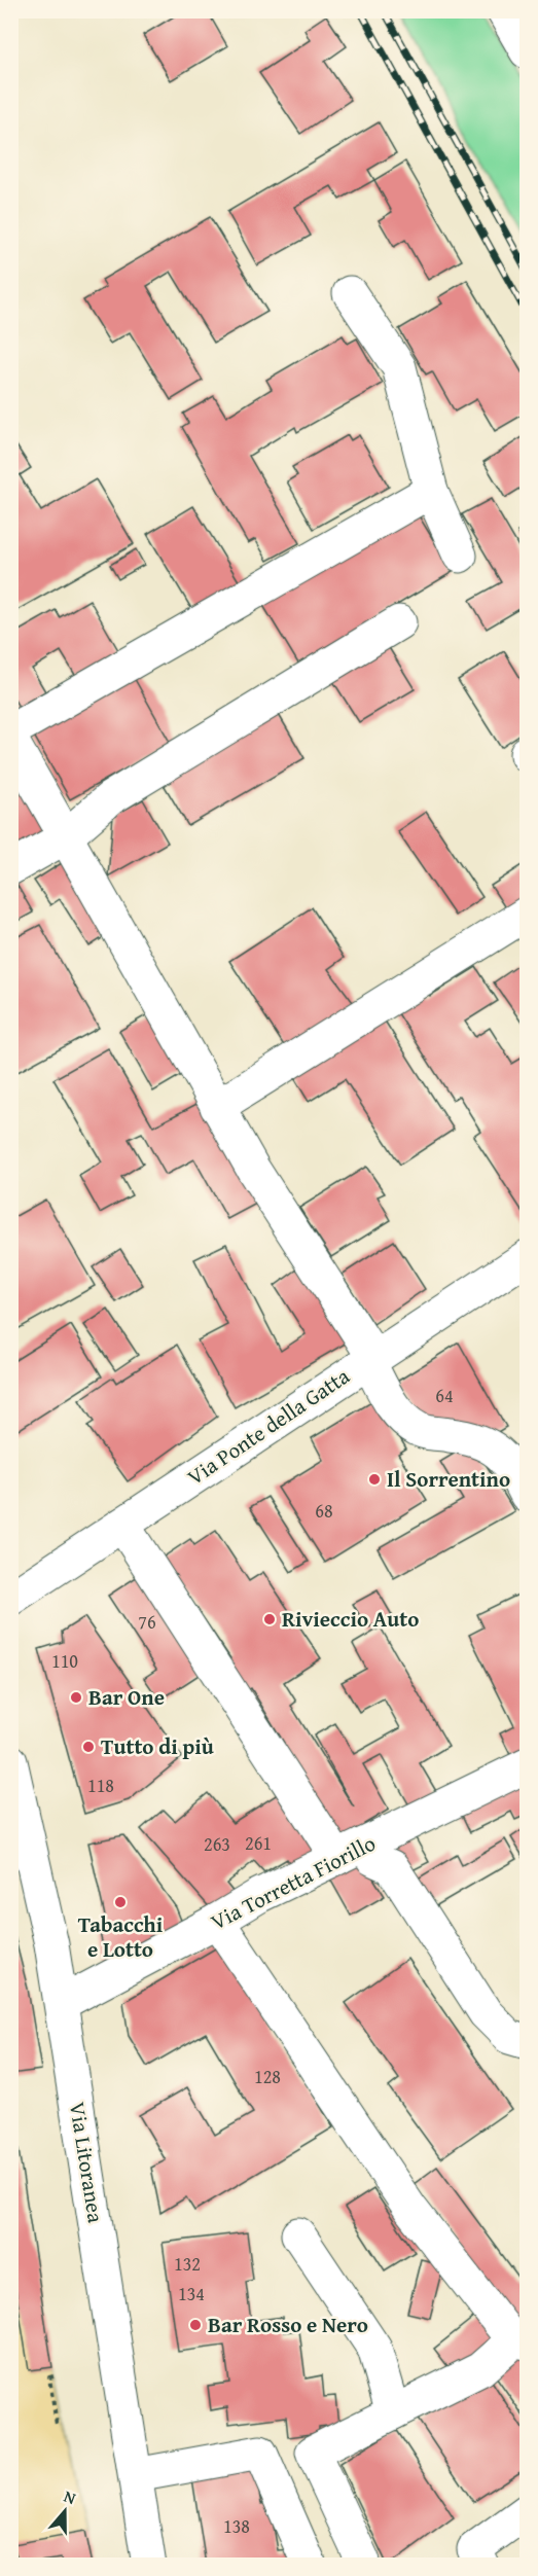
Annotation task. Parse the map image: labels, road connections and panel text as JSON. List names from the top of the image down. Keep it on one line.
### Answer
{"streets":{"street":["Via Ponte della Gatta","Via Torretta Fiorillo","Via Litoranea"]},"crossings":[["Via Torretta Fiorillo","Via Litoranea"]],"places":["Il Sorrentino","Rivieccio Auto","Bar One","Tutto di più","Tabacchi e Lotto","Bar Rosso e Nero"],"house_numbers":["64","68","76","110","118","261","263","128","132","134","138"],"north":"top"}
